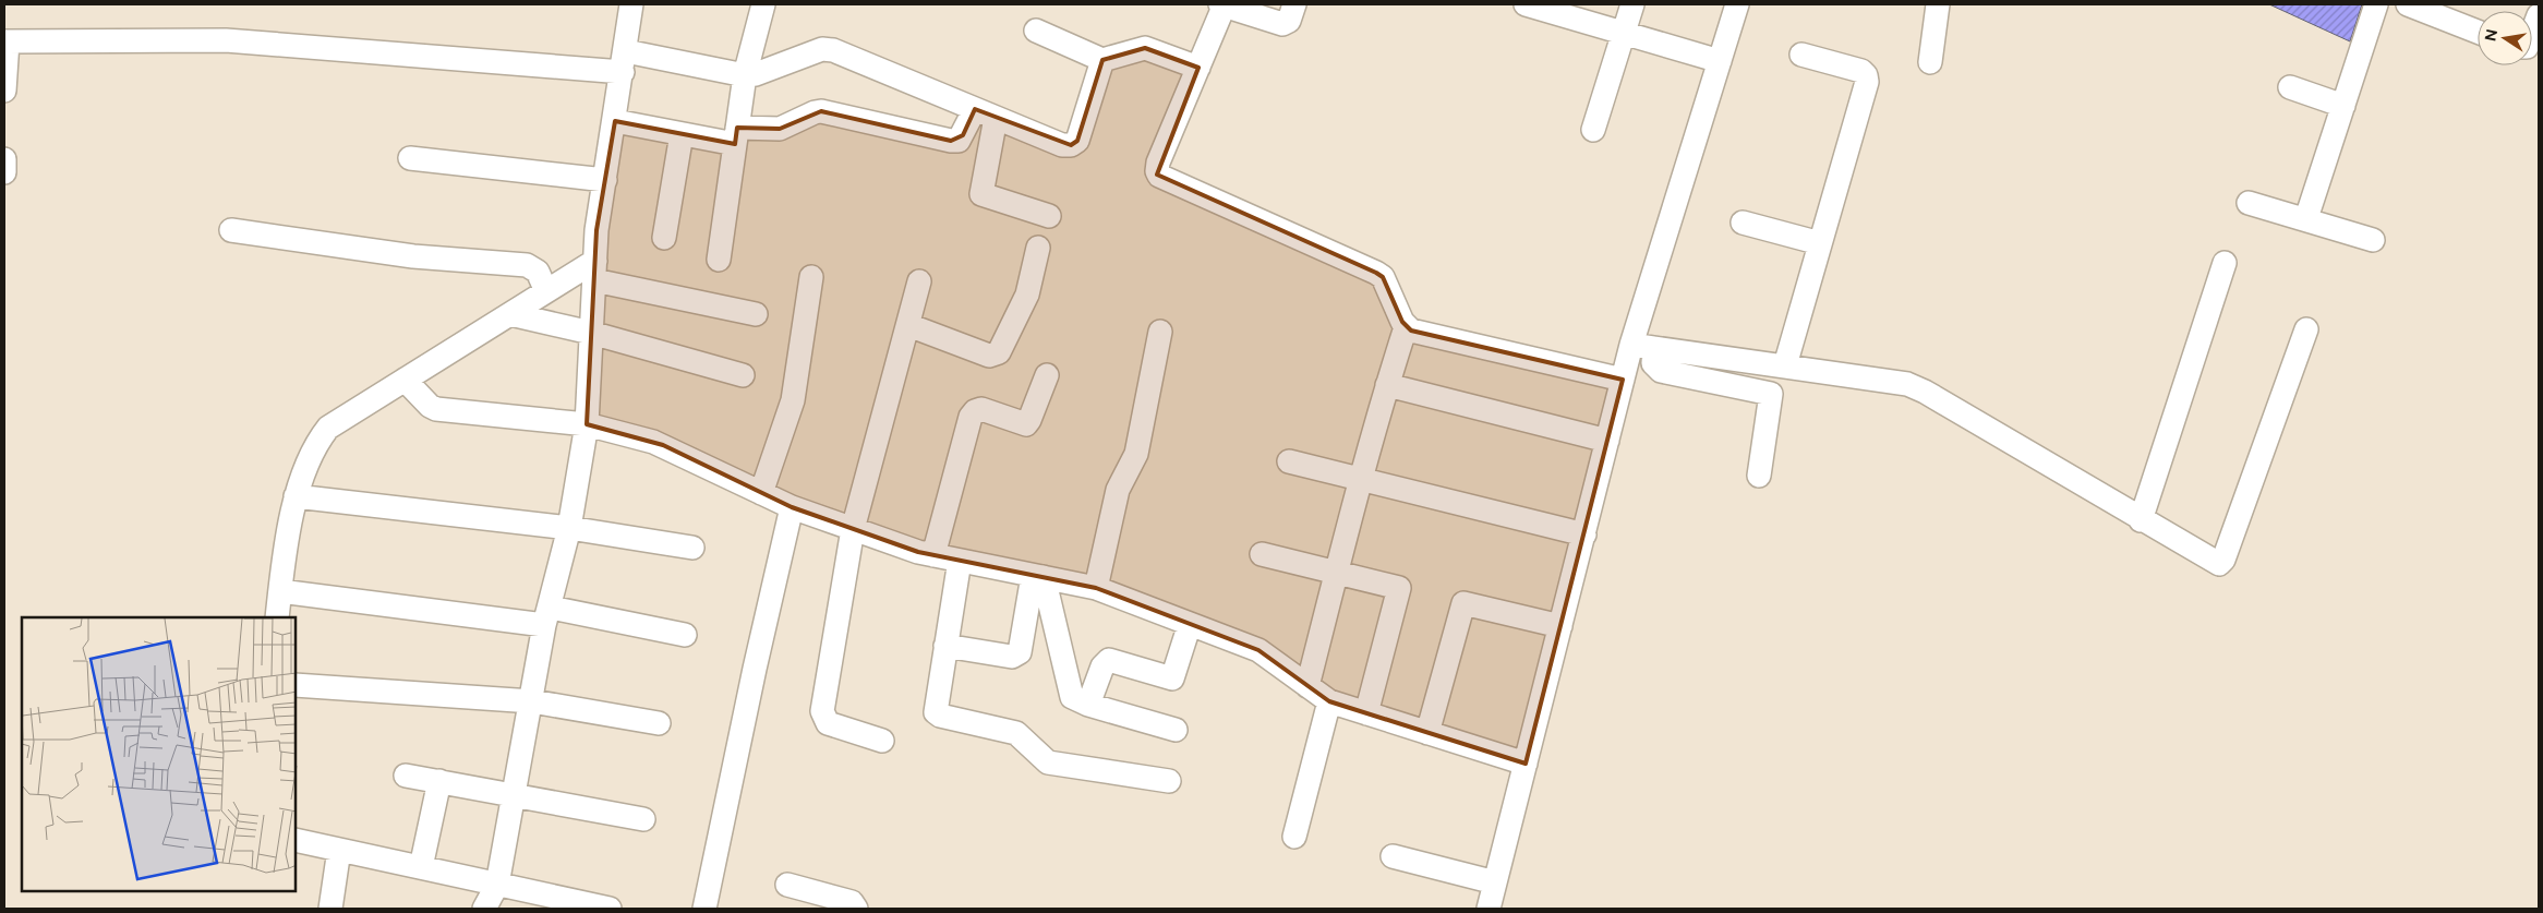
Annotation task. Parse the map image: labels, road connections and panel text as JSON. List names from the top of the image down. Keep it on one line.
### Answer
{"north":"left"}
